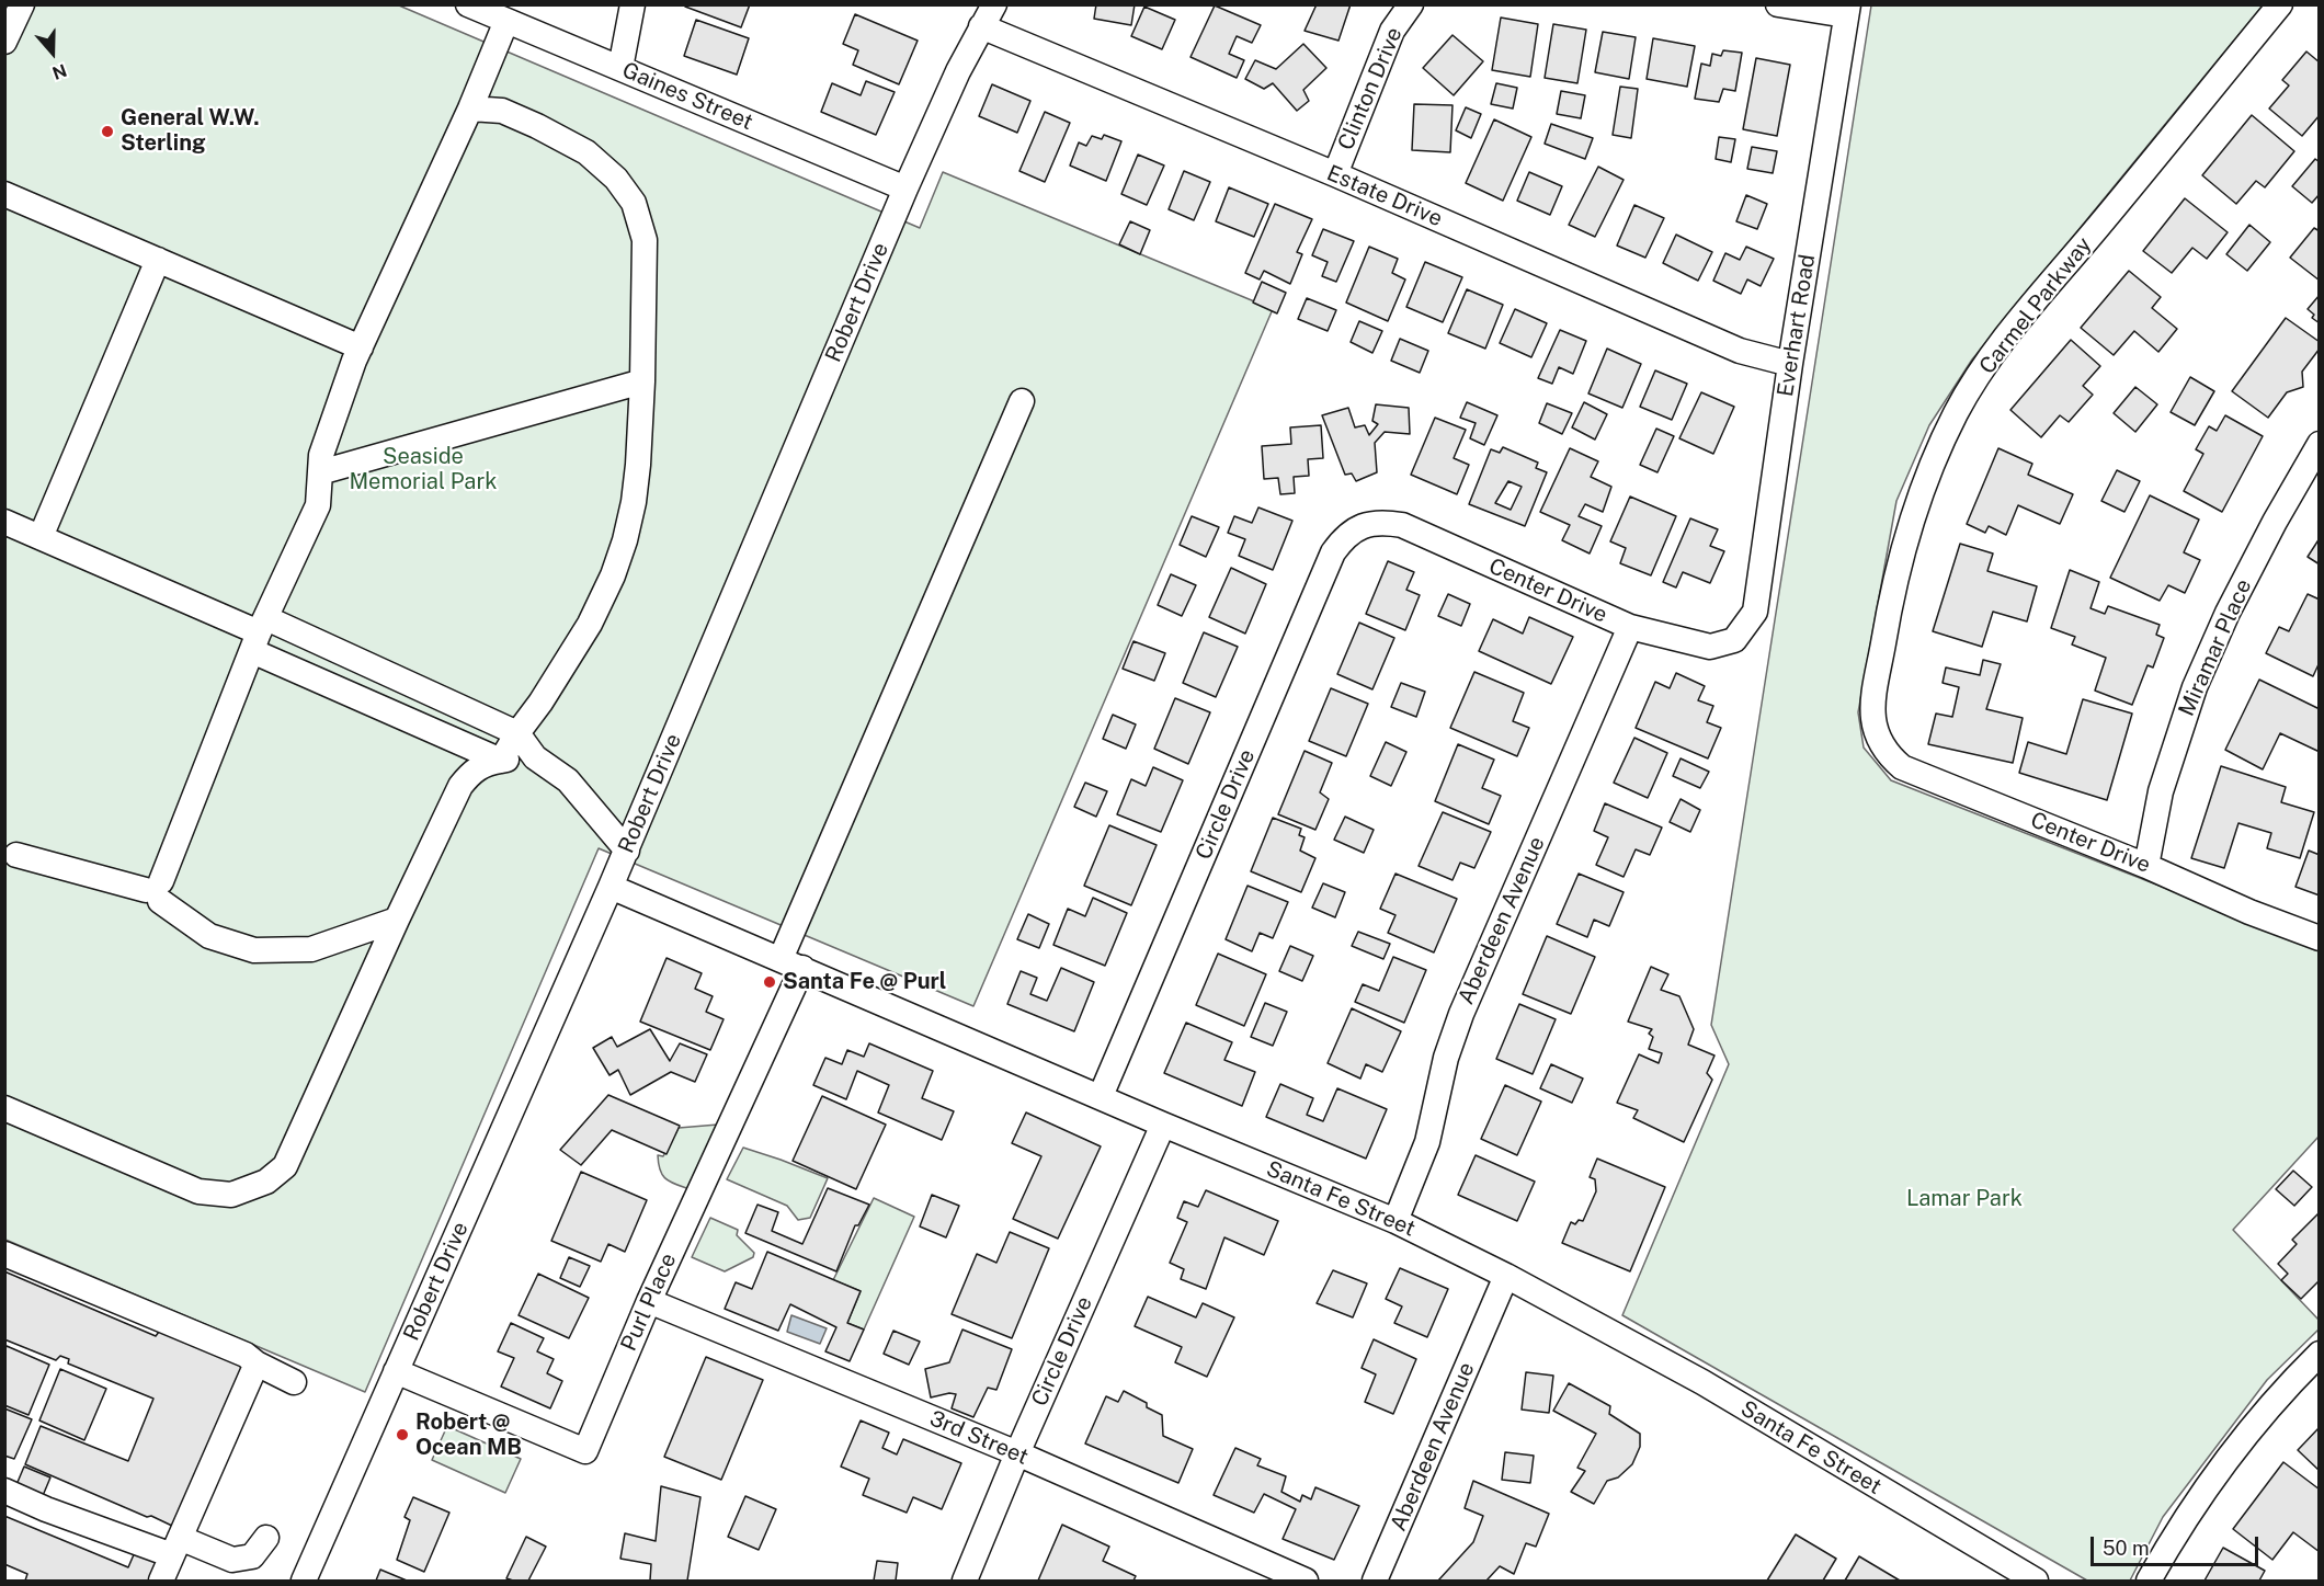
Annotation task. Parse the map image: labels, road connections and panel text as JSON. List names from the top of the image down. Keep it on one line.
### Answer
{"streets":{"street":["Clinton Drive","Gaines Street","Estate Drive","Robert Drive","Carmel Parkway","Everhart Road","Center Drive","Miramar Place","Circle Drive","Aberdeen Avenue","Santa Fe Street","Purl Place","3rd Street"]},"crossings":[["Clinton Drive","Estate Drive"],["Gaines Street","Robert Drive"],["Estate Drive","Robert Drive"],["Estate Drive","Everhart Road"],["Robert Drive","Santa Fe Street"],["Robert Drive","Purl Place"],["Carmel Parkway","Center Drive"],["Everhart Road","Center Drive"],["Center Drive","Miramar Place"],["Center Drive","Circle Drive"],["Center Drive","Aberdeen Avenue"],["Circle Drive","Santa Fe Street"],["Circle Drive","3rd Street"],["Aberdeen Avenue","Santa Fe Street"],["Santa Fe Street","Purl Place"],["Purl Place","3rd Street"]],"parks":["Seaside Memorial Park","Lamar Park"],"places":["General W.W. Sterling","Santa Fe @ Purl","Robert @ Ocean MB"],"scale_bar":"50 m","north":"bottom"}
